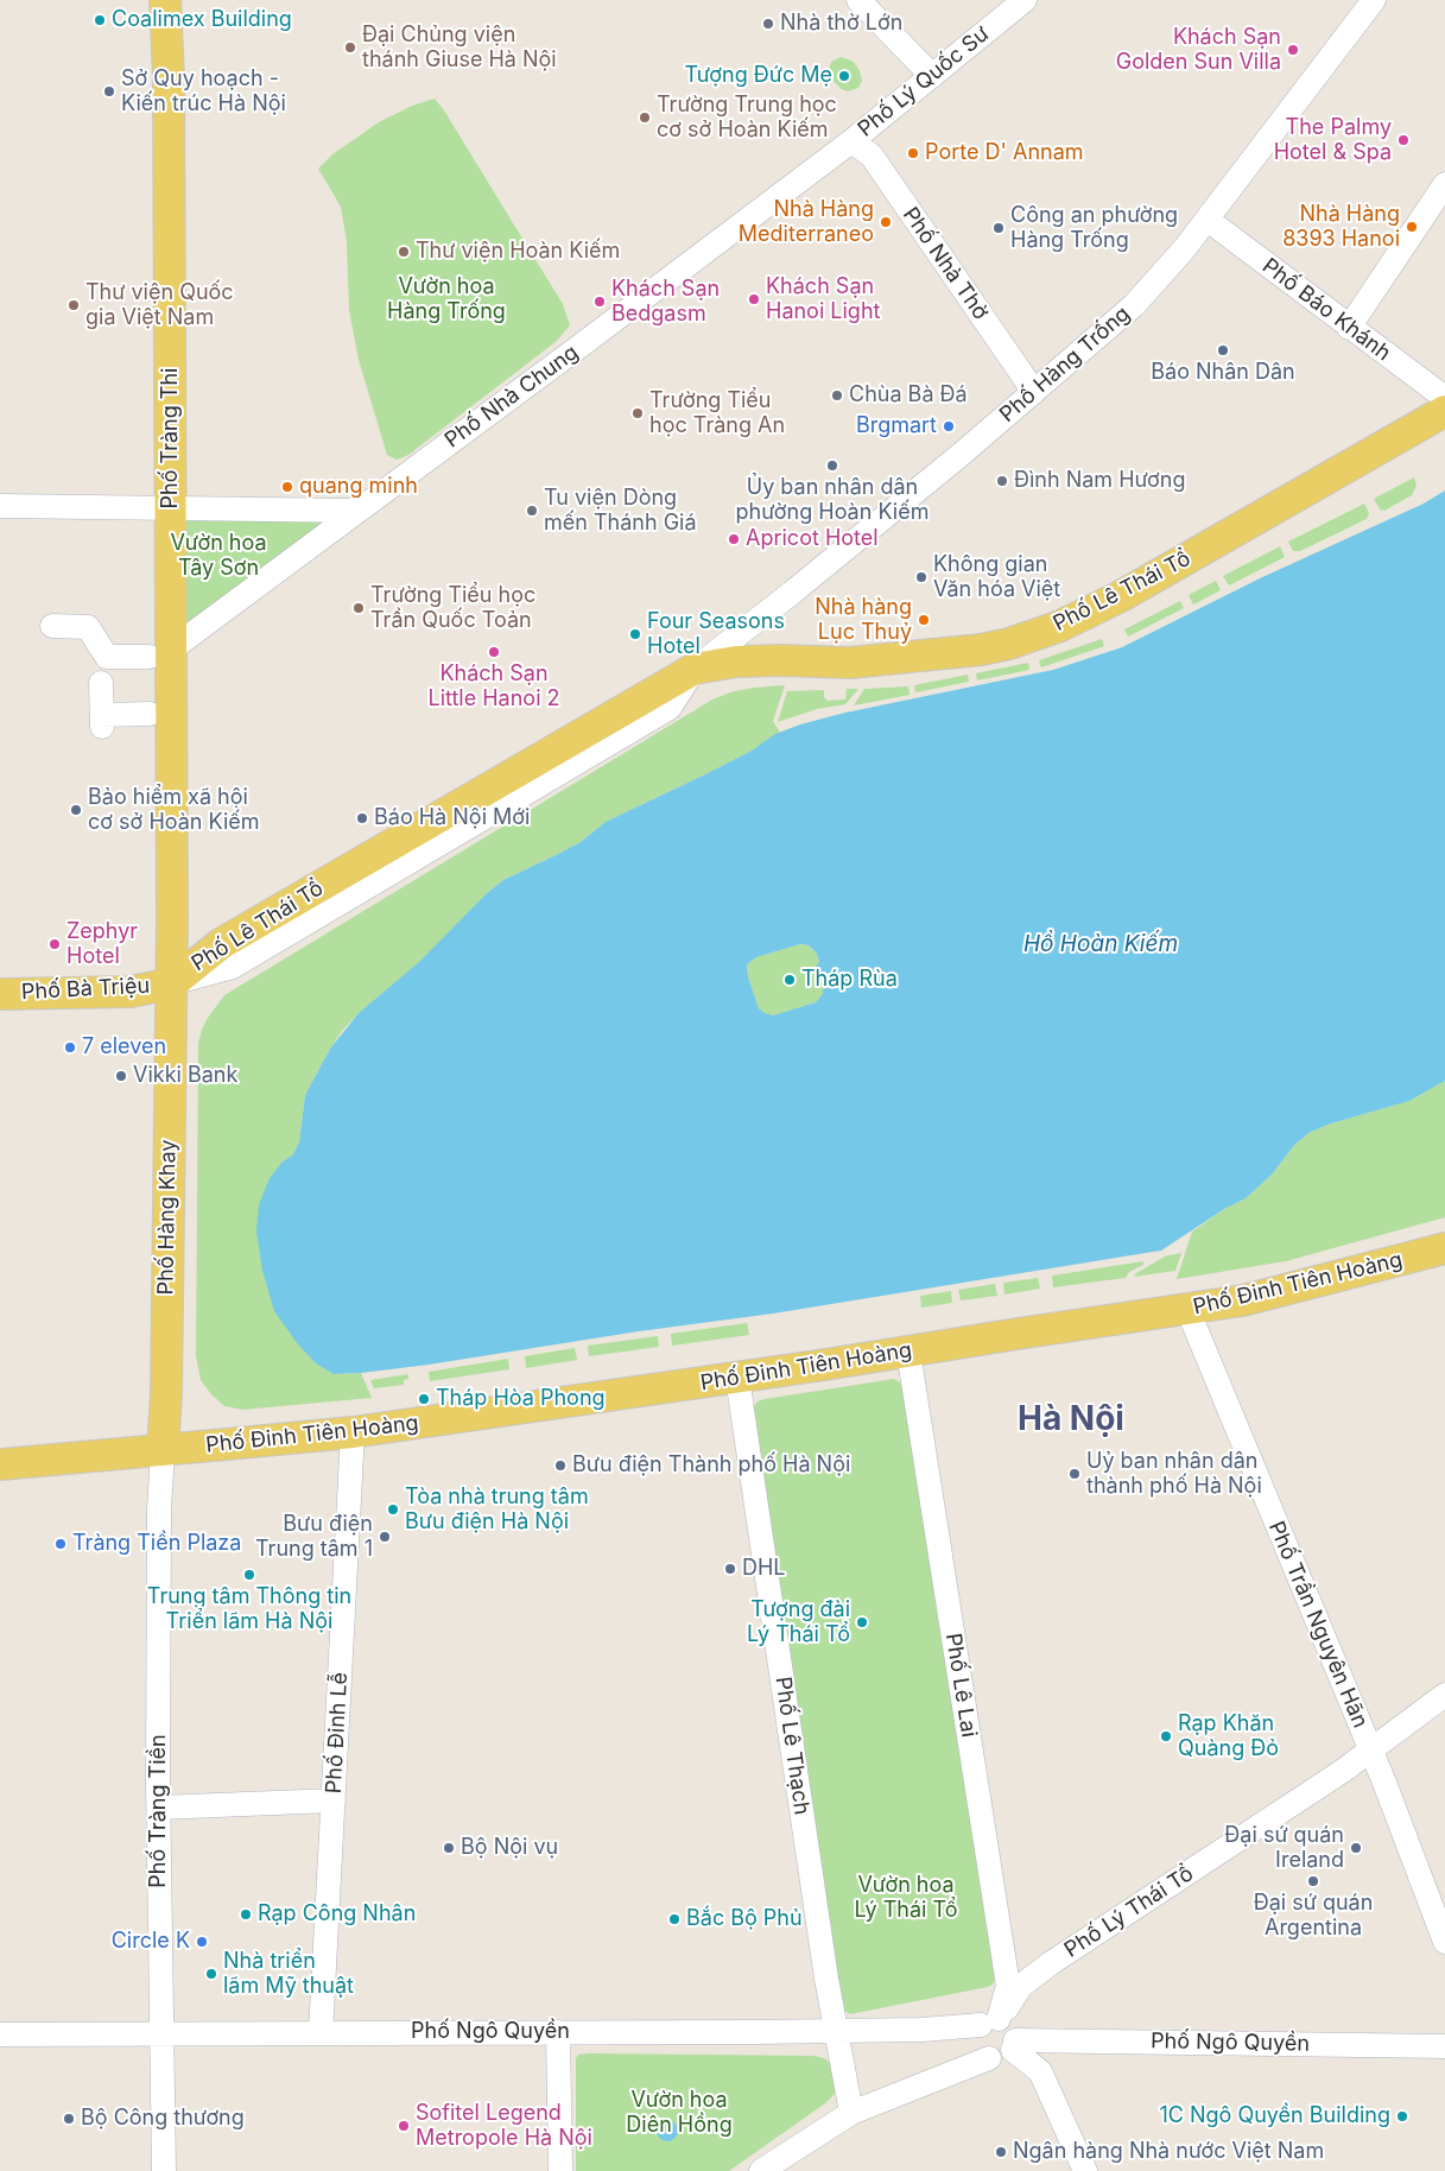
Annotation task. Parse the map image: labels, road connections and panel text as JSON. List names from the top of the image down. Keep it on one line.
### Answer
{"streets":{"main road":["Phố Tràng Thi","Phố Lê Thái Tổ","Phố Bà Triệu","Phố Hàng Khay","Phố Đinh Tiên Hoàng"],"street":["Phố Lý Quốc Sư","Phố Nhà Thờ","Phố Báo Khánh","Phố Hàng Trống","Phố Nhà Chung","Phố Trần Nguyên Hãn","Phố Lê Lai","Phố Đinh Lễ","Phố Lê Thạch","Phố Tràng Tiền","Phố Lý Thái Tổ","Phố Ngô Quyền"]},"crossings":[["Phố Lý Quốc Sư","Phố Nhà Thờ"],["Phố Lý Quốc Sư","Phố Nhà Chung"],["Phố Nhà Thờ","Phố Hàng Trống"],["Phố Nhà Thờ","Phố Nhà Chung"],["Phố Báo Khánh","Phố Hàng Trống"],["Phố Hàng Trống","Phố Lê Thái Tổ"],["Phố Nhà Chung","Phố Tràng Thi"],["Phố Tràng Thi","Phố Lê Thái Tổ"],["Phố Tràng Thi","Phố Bà Triệu"],["Phố Tràng Thi","Phố Hàng Khay"],["Phố Lê Thái Tổ","Phố Bà Triệu"],["Phố Lê Thái Tổ","Phố Hàng Khay"],["Phố Bà Triệu","Phố Hàng Khay"],["Phố Hàng Khay","Phố Đinh Tiên Hoàng"],["Phố Hàng Khay","Phố Tràng Tiền"],["Phố Đinh Tiên Hoàng","Phố Trần Nguyên Hãn"],["Phố Đinh Tiên Hoàng","Phố Lê Lai"],["Phố Đinh Tiên Hoàng","Phố Đinh Lễ"],["Phố Đinh Tiên Hoàng","Phố Lê Thạch"],["Phố Đinh Tiên Hoàng","Phố Tràng Tiền"],["Phố Trần Nguyên Hãn","Phố Lý Thái Tổ"],["Phố Lê Lai","Phố Lý Thái Tổ"],["Phố Lê Lai","Phố Ngô Quyền"],["Phố Đinh Lễ","Phố Ngô Quyền"],["Phố Lê Thạch","Phố Ngô Quyền"],["Phố Tràng Tiền","Phố Ngô Quyền"],["Phố Lý Thái Tổ","Phố Ngô Quyền"]],"districts":["Hà Nội"],"water":["Hồ Hoàn Kiếm"],"parks":["Vườn hoa Hàng Trống","Vườn hoa Tây Sơn","Vườn hoa Lý Thái Tổ","Vườn hoa Diên Hồng"],"places":["Coalimex Building","Nhà thờ Lớn","Đại Chủng viện thánh Giuse Hà Nội","Khách Sạn Golden Sun Villa","Tượng Đức Mẹ","Sở Quy hoạch - Kiến trúc Hà Nội","Trường Trung học cơ sở Hoàn Kiếm","The Palmy Hotel & Spa","Porte D' Annam","Nhà Hàng Mediterraneo","Nhà Hàng 8393 Hanoi","Công an phường Hàng Trống","Thư viện Hoàn Kiếm","Khách Sạn Hanoi Light","Khách Sạn Bedgasm","Thư viện Quốc gia Việt Nam","Báo Nhân Dân","Chùa Bà Đá","Trường Tiểu học Tràng An","Brgmart","Ủy ban nhân dân phường Hoàn Kiếm","Đình Nam Hương","quang minh","Tu viện Dòng mến Thánh Giá","Apricot Hotel","Không gian Văn hóa Việt","Trường Tiểu học Trần Quốc Toản","Nhà hàng Lục Thuỷ","Four Seasons Hotel","Khách Sạn Little Hanoi 2","Bảo hiểm xã hội cơ sở Hoàn Kiếm","Báo Hà Nội Mới","Zephyr Hotel","Tháp Rùa","7 eleven","Vikki Bank","Tháp Hòa Phong","Bưu điện Thành phố Hà Nội","Uỷ ban nhân dân thành phố Hà Nội","Tòa nhà trung tâm Bưu điện Hà Nội","Bưu điện Trung tâm 1","Tràng Tiền Plaza","DHL","Trung tâm Thông tin Triển lãm Hà Nội","Tượng đài Lý Thái Tổ","Rạp Khăn Quàng Đỏ","Bộ Nội vụ","Đại sứ quán Ireland","Đại sứ quán Argentina","Rạp Công Nhân","Bắc Bộ Phủ","Circle K","Nhà triển lãm Mỹ thuật","1C Ngô Quyền Building","Bộ Công thương","Sofitel Legend Metropole Hà Nội","Ngân hàng Nhà nước Việt Nam"]}
